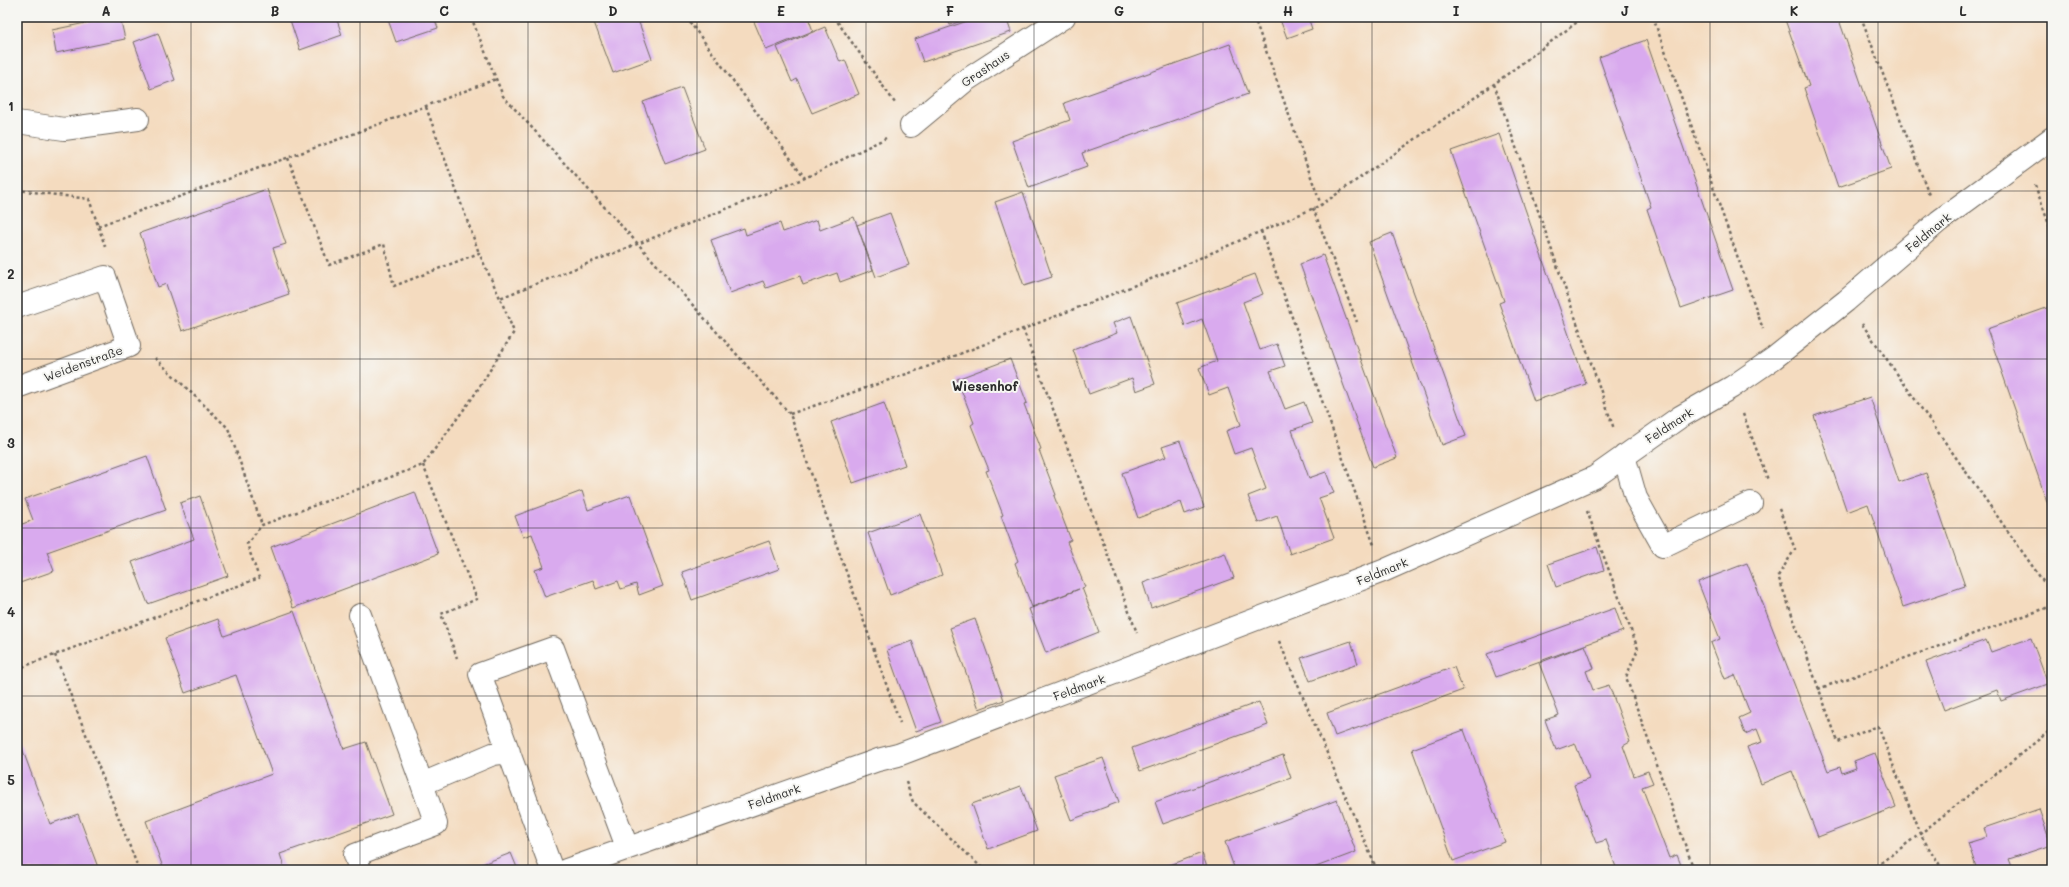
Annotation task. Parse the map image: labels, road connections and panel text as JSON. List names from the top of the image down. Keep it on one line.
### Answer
{"streets":{"street":["Grashaus","Feldmark","Weidenstraße"]},"districts":["Wiesenhof"],"grid":{"columns":["A","B","C","D","E","F","G","H","I","J","K","L"],"rows":["1","2","3","4","5"]}}
